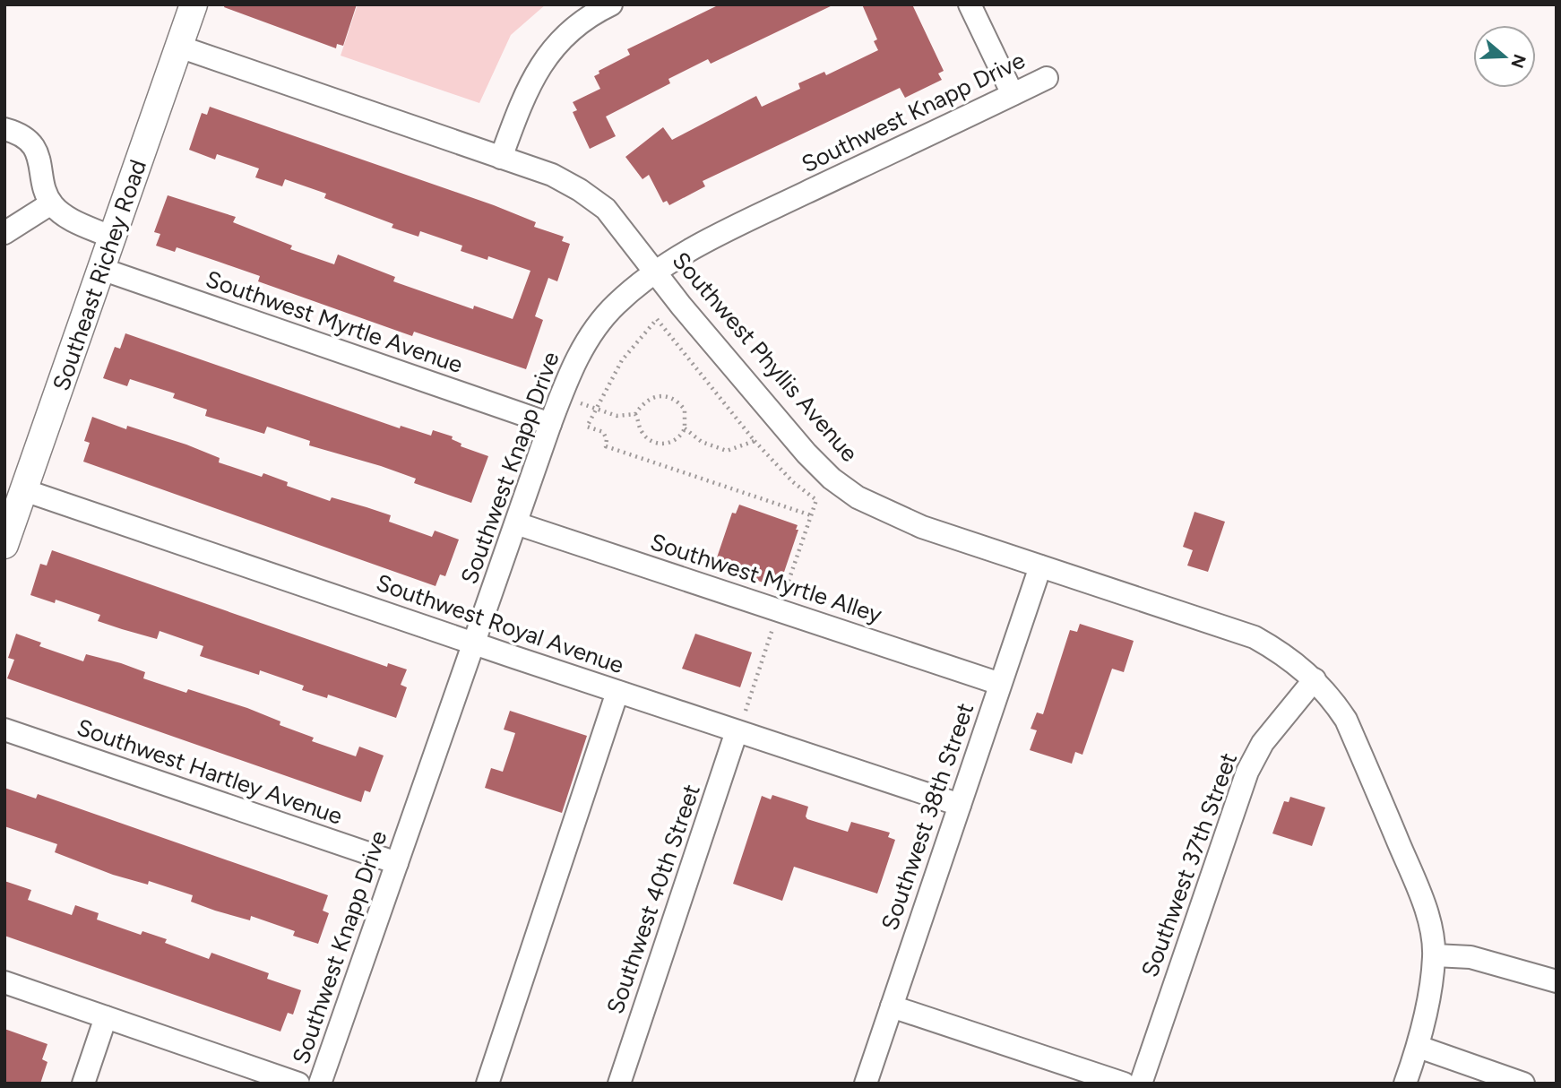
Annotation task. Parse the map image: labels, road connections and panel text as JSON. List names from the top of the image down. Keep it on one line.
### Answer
{"streets":{"main road":["Southeast Richey Road"],"street":["Southwest Knapp Drive","Southwest Myrtle Avenue","Southwest Phyllis Avenue","Southwest Myrtle Alley","Southwest Royal Avenue","Southwest Hartley Avenue","Southwest 38th Street","Southwest 37th Street","Southwest 40th Street"]},"crossings":[["Southwest Knapp Drive","Southwest Myrtle Avenue"],["Southwest Knapp Drive","Southwest Phyllis Avenue"],["Southwest Knapp Drive","Southwest Myrtle Alley"],["Southwest Knapp Drive","Southwest Royal Avenue"],["Southwest Knapp Drive","Southwest Hartley Avenue"],["Southeast Richey Road","Southwest Myrtle Avenue"],["Southeast Richey Road","Southwest Phyllis Avenue"],["Southeast Richey Road","Southwest Royal Avenue"],["Southwest Phyllis Avenue","Southwest 38th Street"],["Southwest Phyllis Avenue","Southwest 37th Street"],["Southwest Myrtle Alley","Southwest 38th Street"],["Southwest Royal Avenue","Southwest 38th Street"],["Southwest Royal Avenue","Southwest 40th Street"]],"north":"right"}
